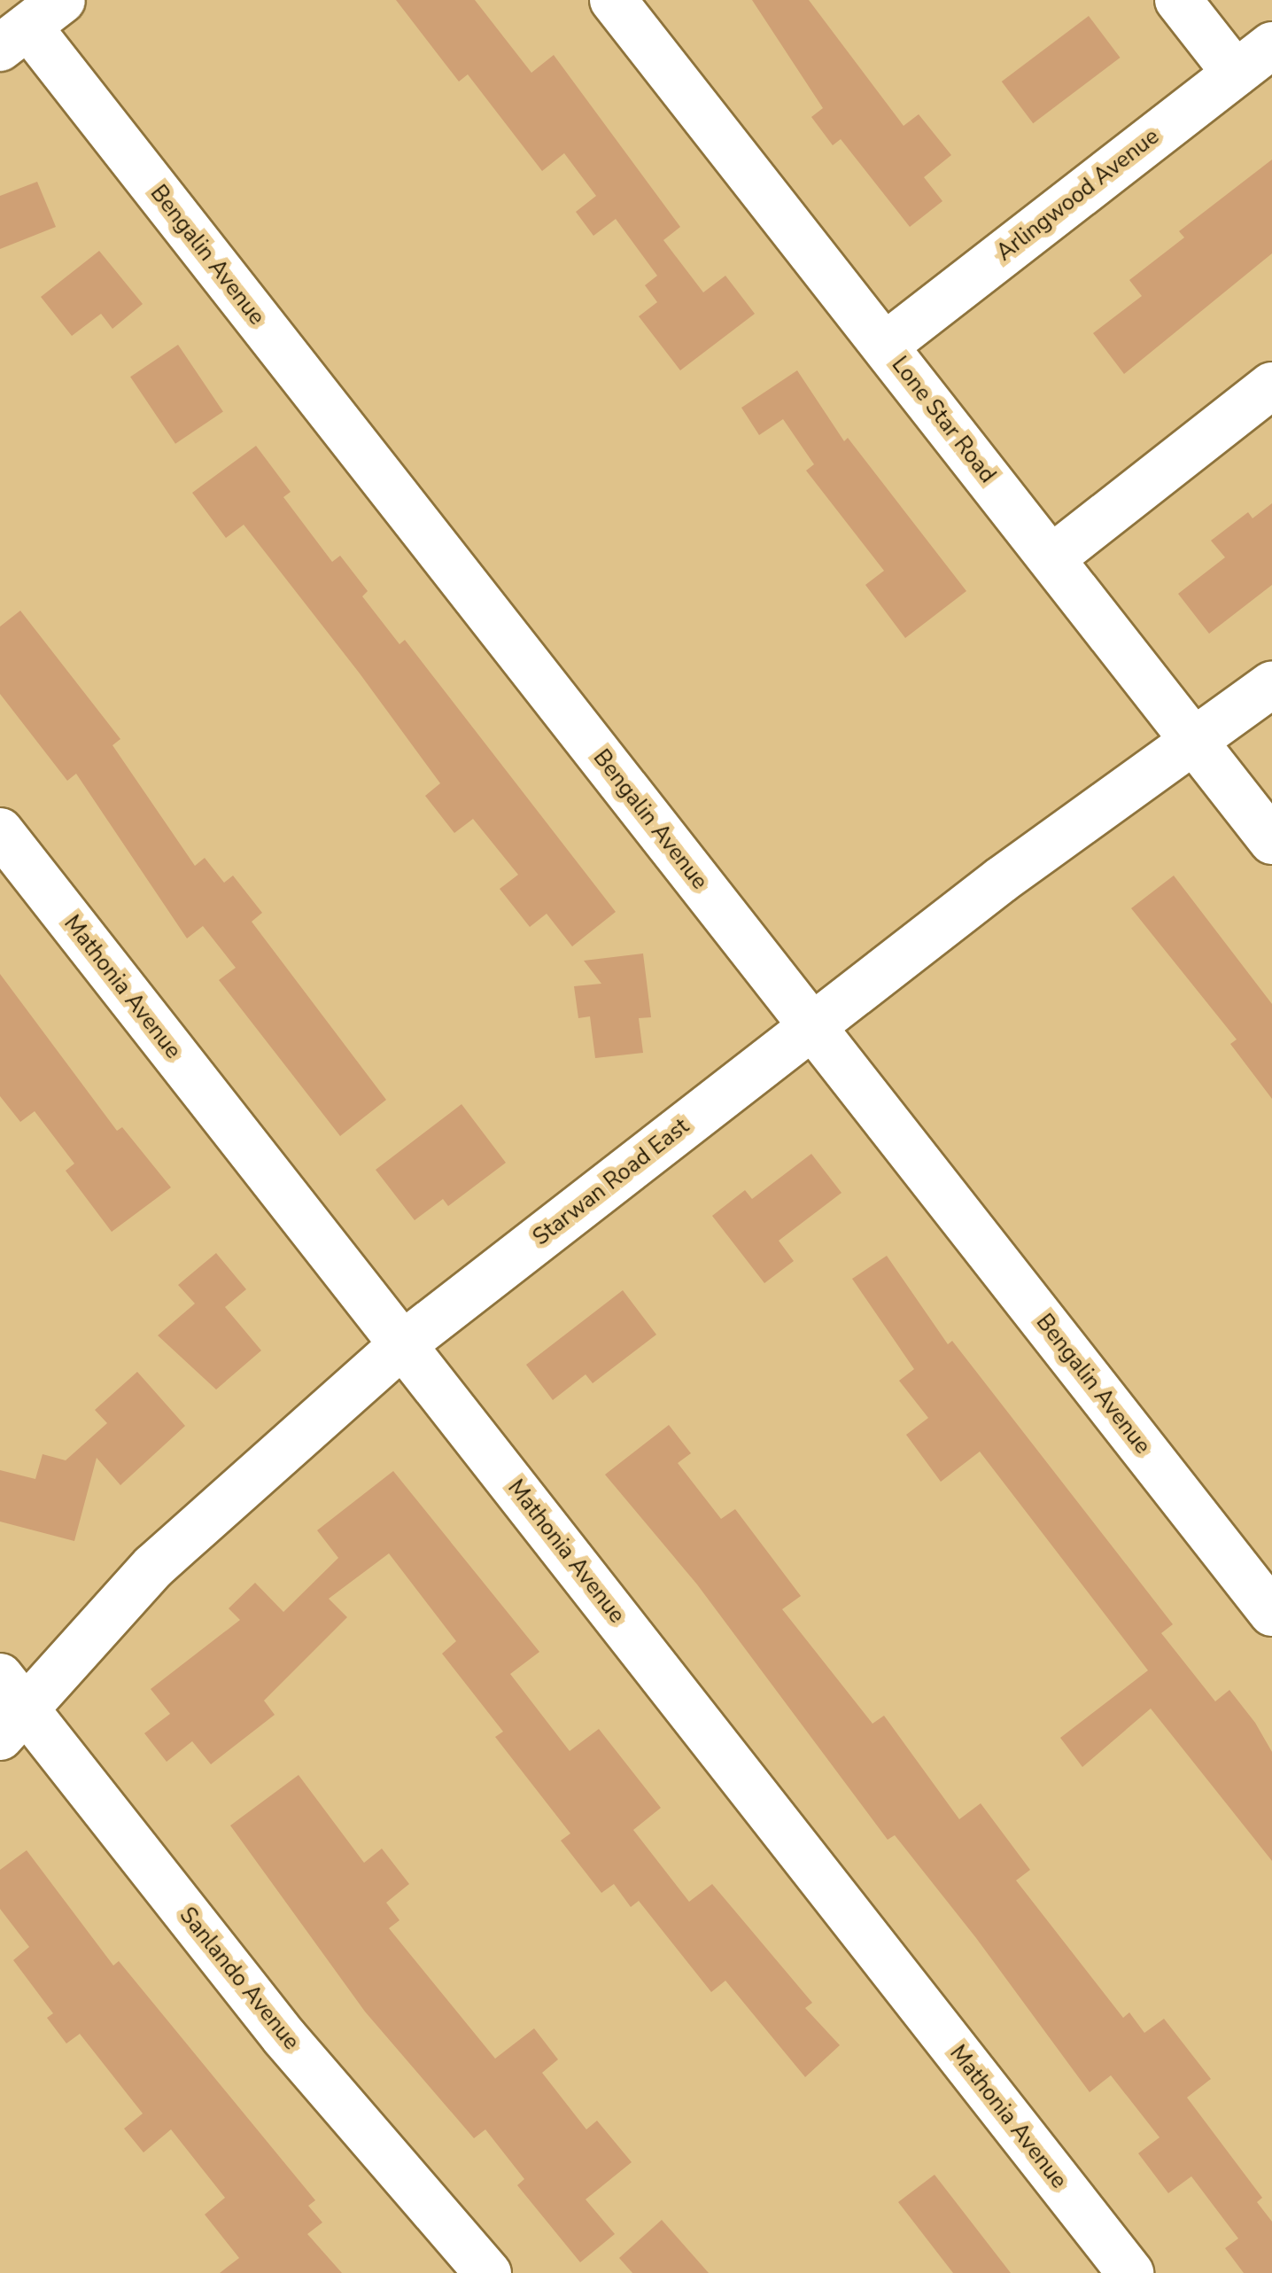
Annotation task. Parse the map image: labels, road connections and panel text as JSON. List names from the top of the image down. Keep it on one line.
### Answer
{"streets":{"street":["Arlingwood Avenue","Bengalin Avenue","Lone Star Road","Mathonia Avenue","Starwan Road East","Sanlando Avenue"]},"crossings":[["Arlingwood Avenue","Lone Star Road"],["Bengalin Avenue","Starwan Road East"],["Lone Star Road","Starwan Road East"],["Mathonia Avenue","Starwan Road East"],["Starwan Road East","Sanlando Avenue"]]}
